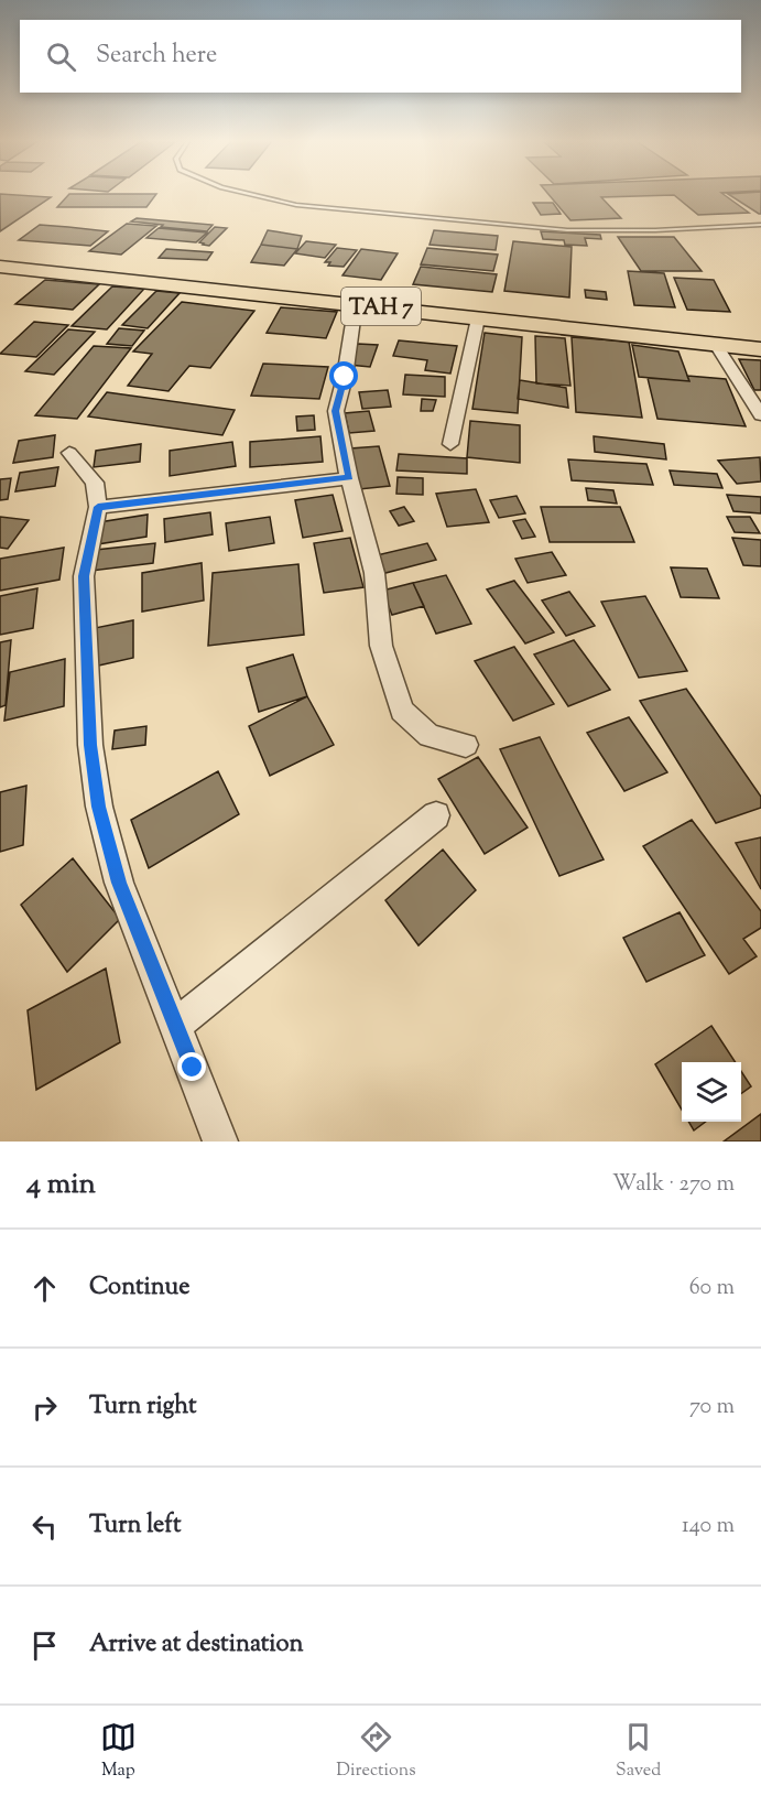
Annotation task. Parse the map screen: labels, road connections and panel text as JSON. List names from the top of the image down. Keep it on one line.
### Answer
{"streets":{"highway":["TAH 7"]},"page":{"search":"Search here","heading":["4 min","Walk · 270 m"],"list":[["Continue","60 m"],["Turn right","70 m"],["Turn left","140 m"],"Arrive at destination"],"nav":["Map","Directions","Saved"]}}
